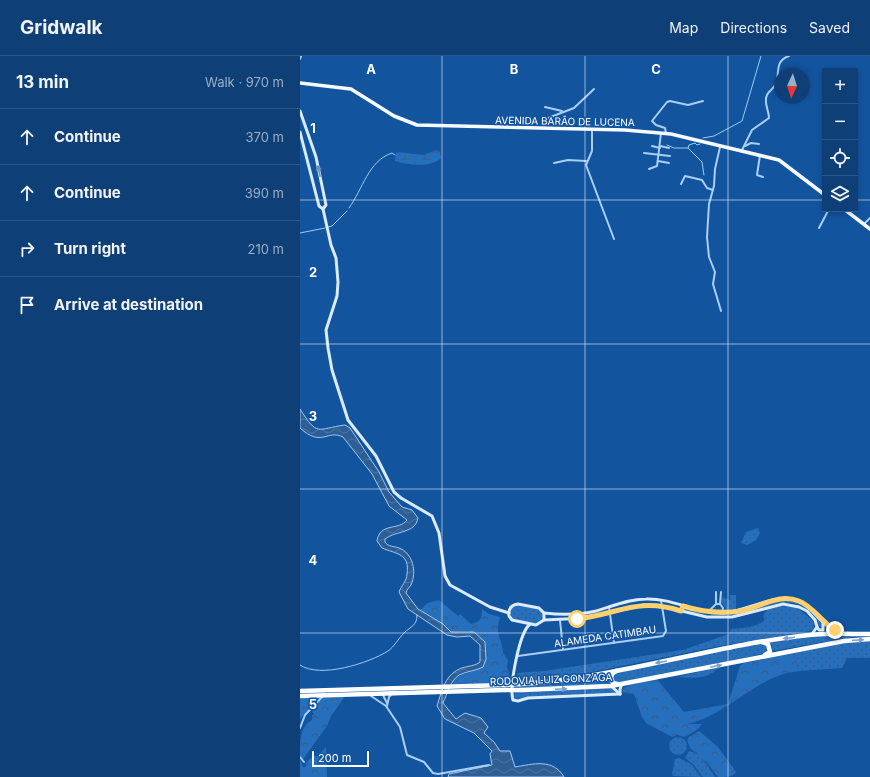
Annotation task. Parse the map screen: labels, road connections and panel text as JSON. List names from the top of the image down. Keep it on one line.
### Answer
{"streets":{"highway":["RODOVIA LUIZ GONZAGA"],"main road":["AVENIDA BARÃO DE LUCENA"],"street":["ALAMEDA CATIMBAU"]},"scale_bar":"200 m","north":"bottom","page":{"header":"Gridwalk","nav":["Map","Directions","Saved"],"heading":["13 min","Walk · 970 m"],"map_buttons":["+","−"],"list":[["Continue","370 m"],["Continue","390 m"],["Turn right","210 m"],"Arrive at destination"],"scale":"200 m"},"grid":{"columns":["A","B","C"],"rows":["1","2","3","4","5"]}}
